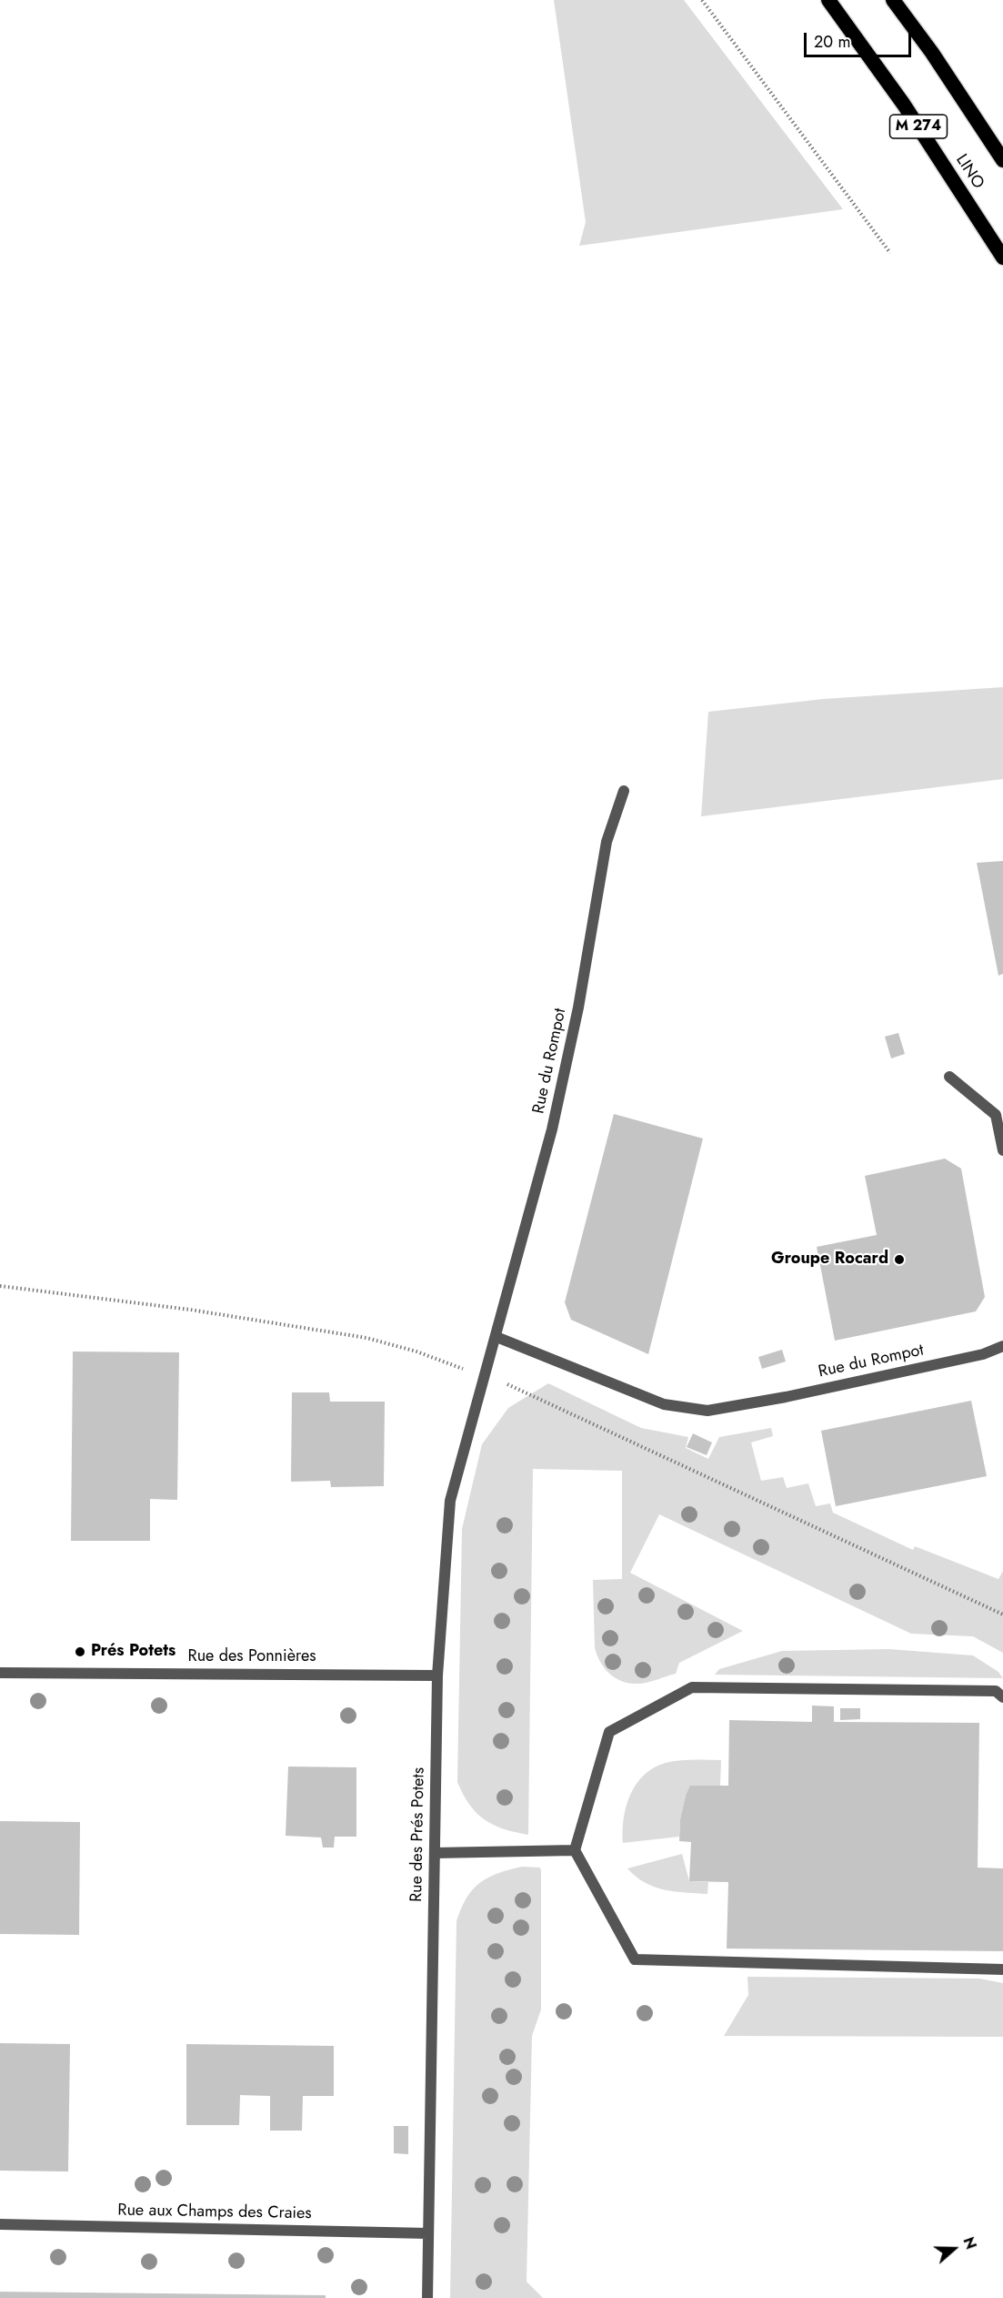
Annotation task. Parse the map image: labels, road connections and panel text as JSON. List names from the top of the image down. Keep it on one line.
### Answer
{"streets":{"highway":["M 274","LINO"],"street":["Rue du Rompot","Rue des Ponnières","Rue des Prés Potets","Rue aux Champs des Craies"]},"crossings":[["Rue du Rompot","Rue des Prés Potets"],["Rue des Ponnières","Rue des Prés Potets"],["Rue des Prés Potets","Rue aux Champs des Craies"]],"places":["Groupe Rocard","Prés Potets"],"scale_bar":"20 m","north":"right"}
